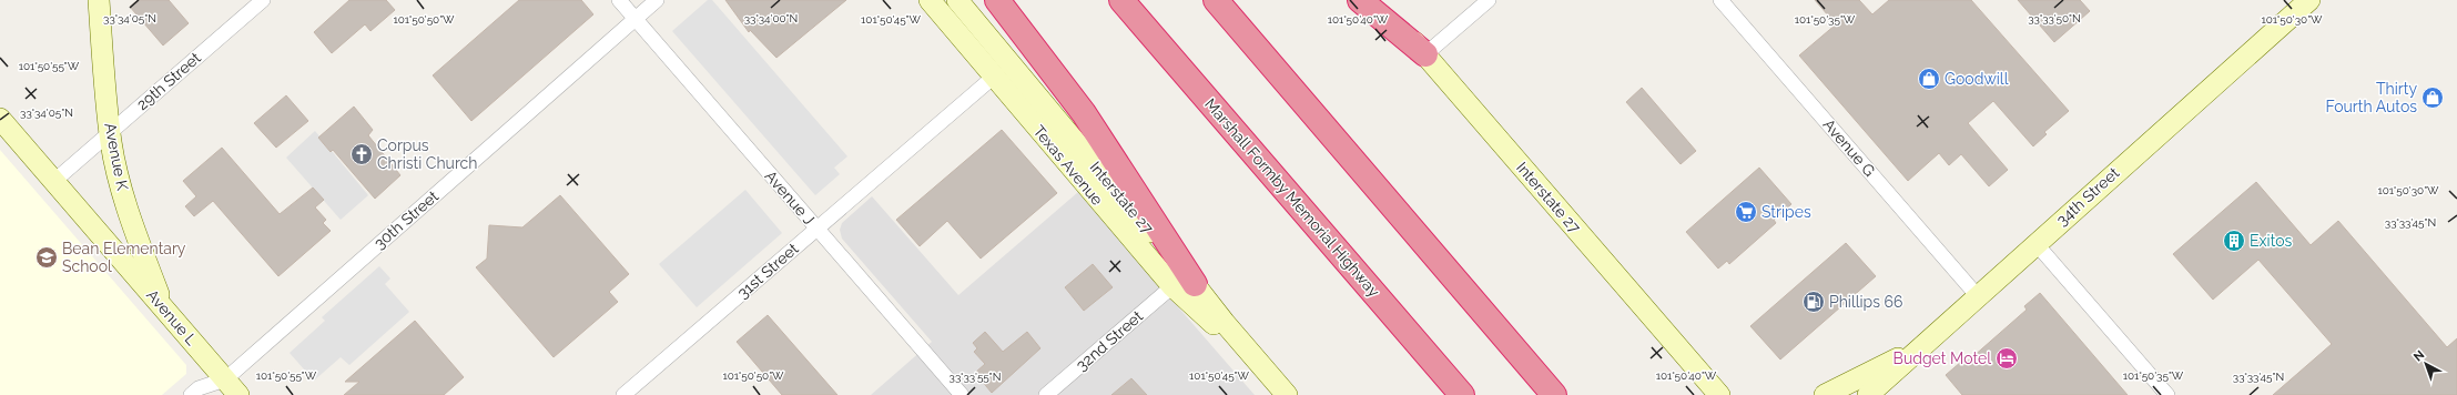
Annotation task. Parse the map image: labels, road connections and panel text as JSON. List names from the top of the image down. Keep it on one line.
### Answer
{"streets":{"highway":["Marshall Formby Memorial Highway"],"main road":["Avenue K","Texas Avenue","34th Street","Interstate 27","Avenue L"],"street":["29th Street","Avenue G","Avenue J","30th Street","31st Street","32nd Street"]},"crossings":[["29th Street","Avenue K"],["29th Street","Avenue L"],["Avenue G","34th Street"],["Avenue K","Avenue L"],["Texas Avenue","Interstate 27"],["Texas Avenue","31st Street"],["Texas Avenue","32nd Street"],["Avenue J","30th Street"],["Avenue J","31st Street"],["Interstate 27","32nd Street"],["30th Street","Avenue L"]],"places":{"shop":["Goodwill","Thirty Fourth Autos"],"church":["Corpus Christi Church"],"supermarket":["Stripes"],"building":["Exitos"],"school or university":["Bean Elementary School"],"fuel station":["Phillips 66"],"hotel":["Budget Motel"]},"north":"top left","coordinates":["33°34'05\"N","33°34'00\"N","33°33'50\"N","101°50'50\"W","101°50'45\"W","101°50'40\"W","101°50'35\"W","101°50'30\"W","101°50'55\"W","33°33'45\"N","33°33'55\"N"]}
